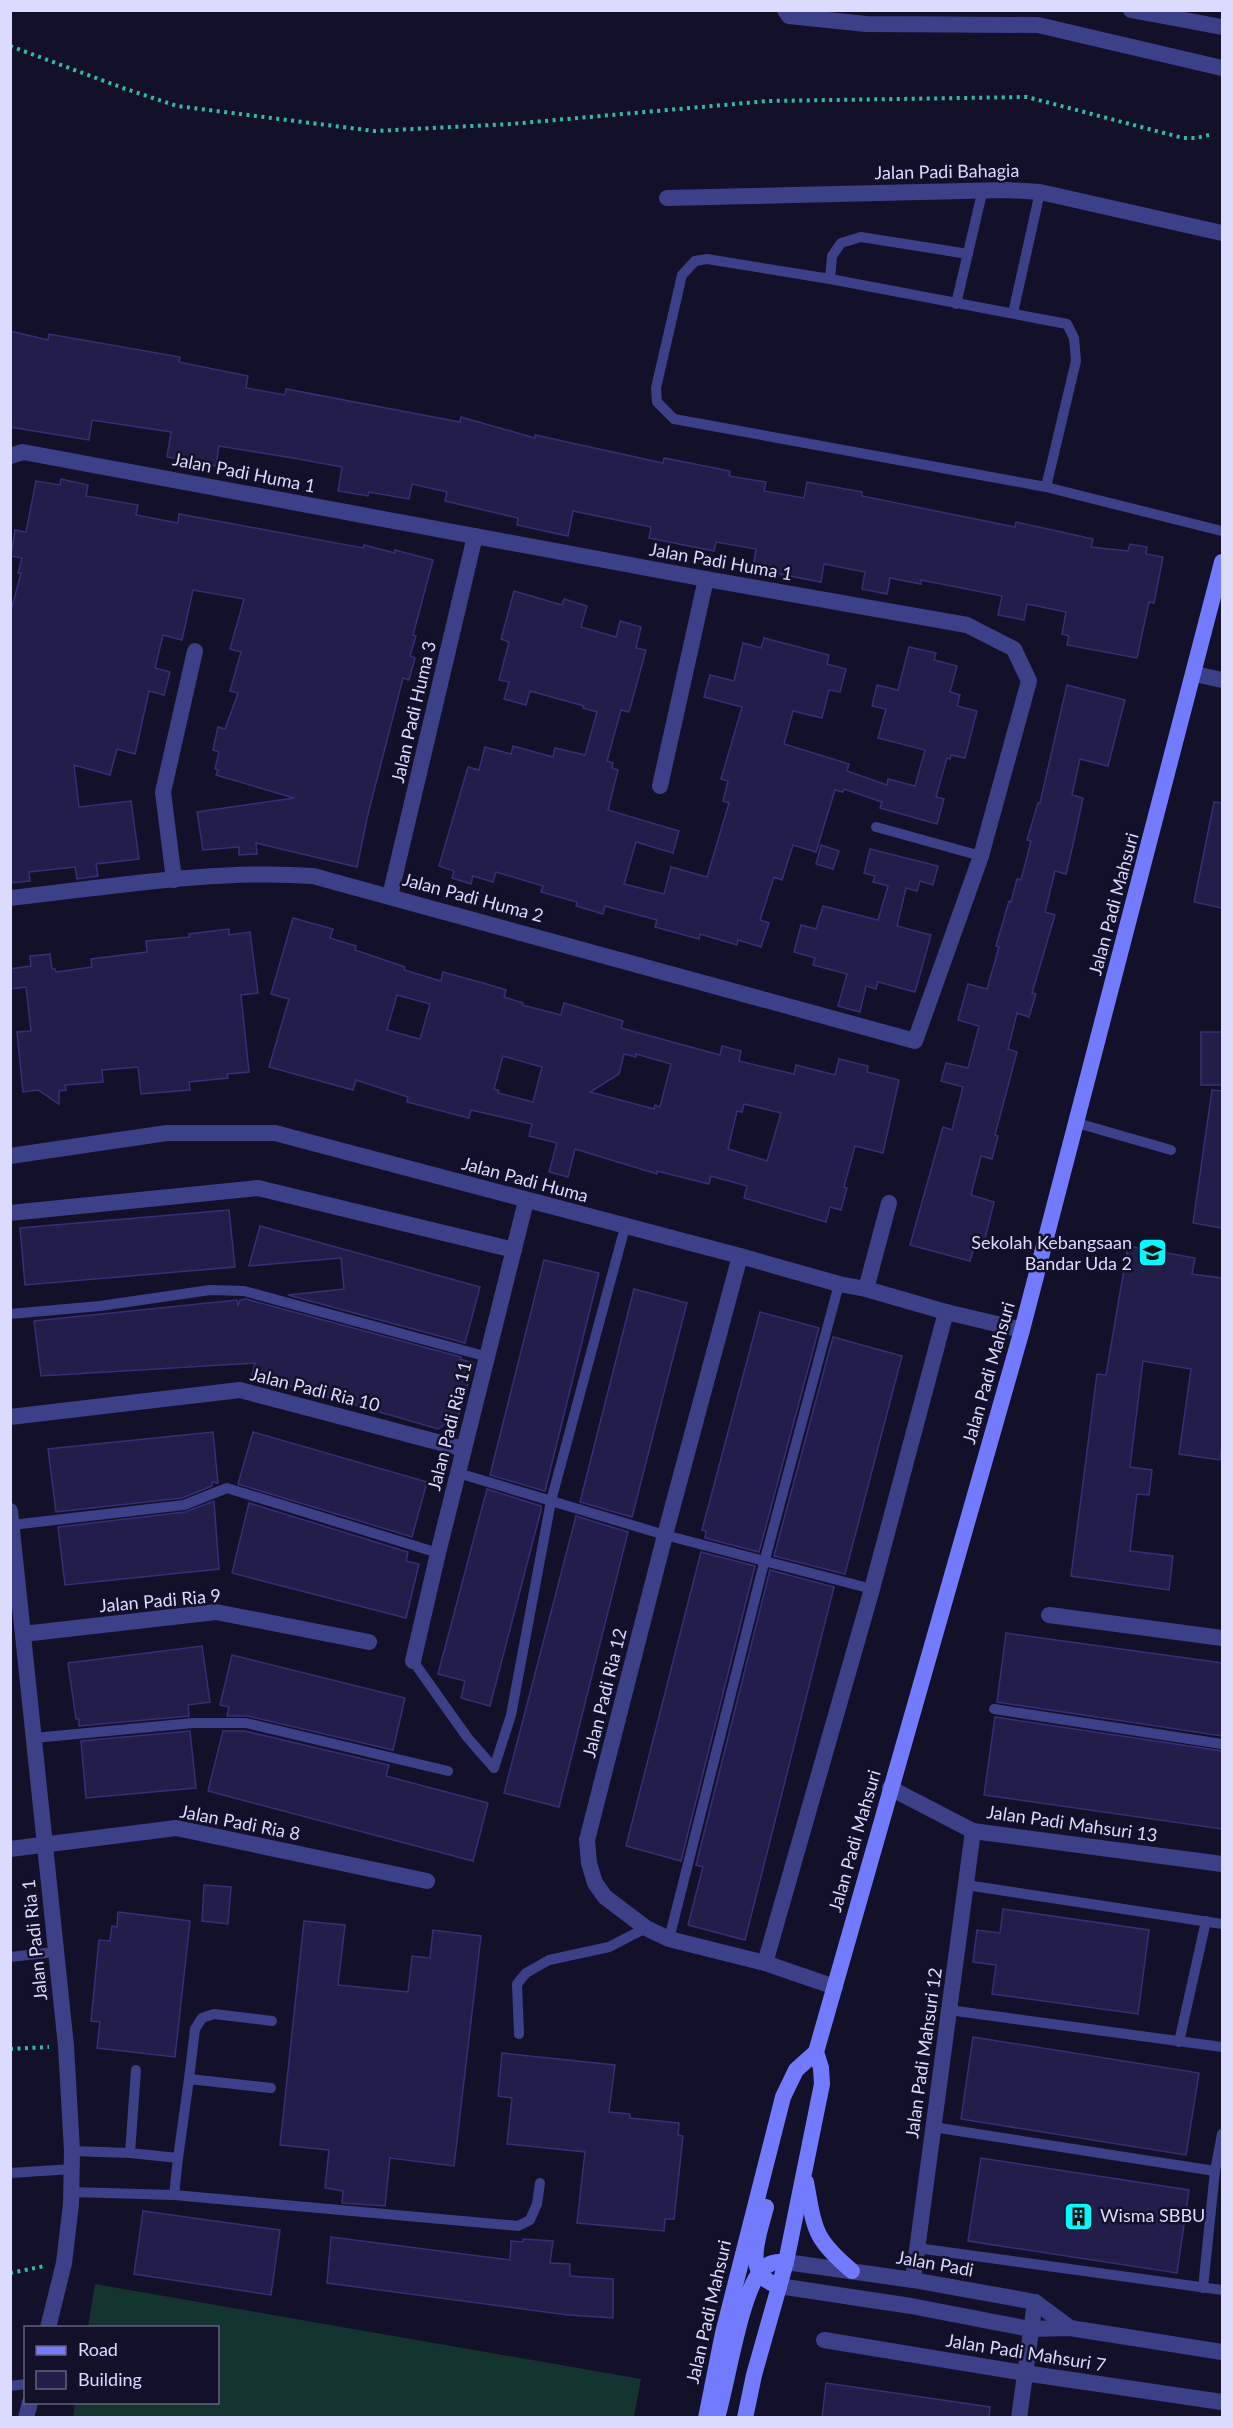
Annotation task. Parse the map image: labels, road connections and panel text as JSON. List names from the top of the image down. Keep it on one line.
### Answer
{"streets":{"main road":["Jalan Padi Mahsuri"],"street":["Jalan Padi Bahagia","Jalan Padi Huma 1","Jalan Padi Huma 3","Jalan Padi Huma 2","Jalan Padi Huma","Jalan Padi Ria 10","Jalan Padi Ria 11","Jalan Padi Ria 9","Jalan Padi Ria 12","Jalan Padi Ria 8","Jalan Padi Mahsuri 13","Jalan Padi Ria 1","Jalan Padi Mahsuri 12","Jalan Padi","Jalan Padi Mahsuri 7"]},"crossings":[["Jalan Padi Huma 1","Jalan Padi Huma 3"],["Jalan Padi Huma 1","Jalan Padi Huma 2"],["Jalan Padi Huma 3","Jalan Padi Huma 2"],["Jalan Padi Mahsuri","Jalan Padi Huma"],["Jalan Padi Mahsuri","Jalan Padi Ria 12"],["Jalan Padi Mahsuri","Jalan Padi Mahsuri 13"],["Jalan Padi Mahsuri","Jalan Padi"],["Jalan Padi Huma","Jalan Padi Ria 11"],["Jalan Padi Huma","Jalan Padi Ria 12"],["Jalan Padi Ria 10","Jalan Padi Ria 11"],["Jalan Padi Ria 9","Jalan Padi Ria 1"],["Jalan Padi Ria 8","Jalan Padi Ria 1"],["Jalan Padi Mahsuri 13","Jalan Padi Mahsuri 12"],["Jalan Padi Mahsuri 12","Jalan Padi"]],"places":{"school or university":["Sekolah Kebangsaan Bandar Uda 2"],"building":["Wisma SBBU"]},"legend":["Road","Building"]}
